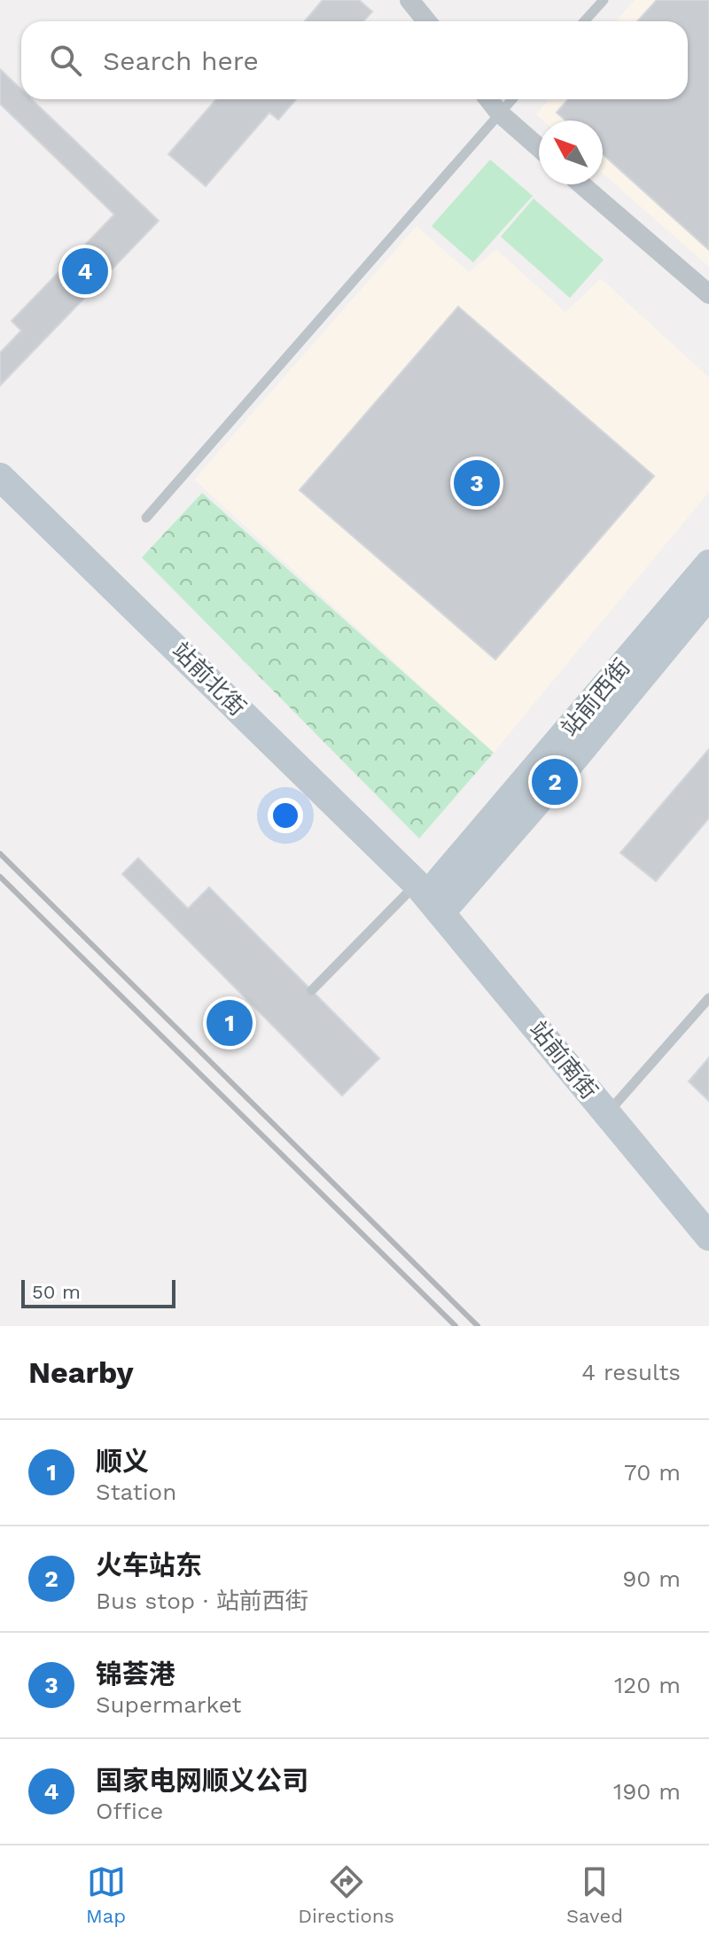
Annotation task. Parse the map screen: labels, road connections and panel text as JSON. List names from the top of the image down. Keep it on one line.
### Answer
{"streets":{"main road":["站前北街","站前西街","站前南街"]},"crossings":[["站前北街","站前西街"],["站前北街","站前南街"],["站前西街","站前南街"]],"scale_bar":"50 m","north":"top left","page":{"search":"Search here","pins":["4","3","2","1"],"scale":"50 m","heading":["Nearby","4 results"],"list":[{"mark":"1","name":"顺义","note":"Station","value":"70 m"},{"mark":"2","name":"火车站东","note":"Bus stop · 站前西街","value":"90 m"},{"mark":"3","name":"锦荟港","note":"Supermarket","value":"120 m"},{"mark":"4","name":"国家电网顺义公司","note":"Office","value":"190 m"}],"nav":["Map","Directions","Saved"]}}
